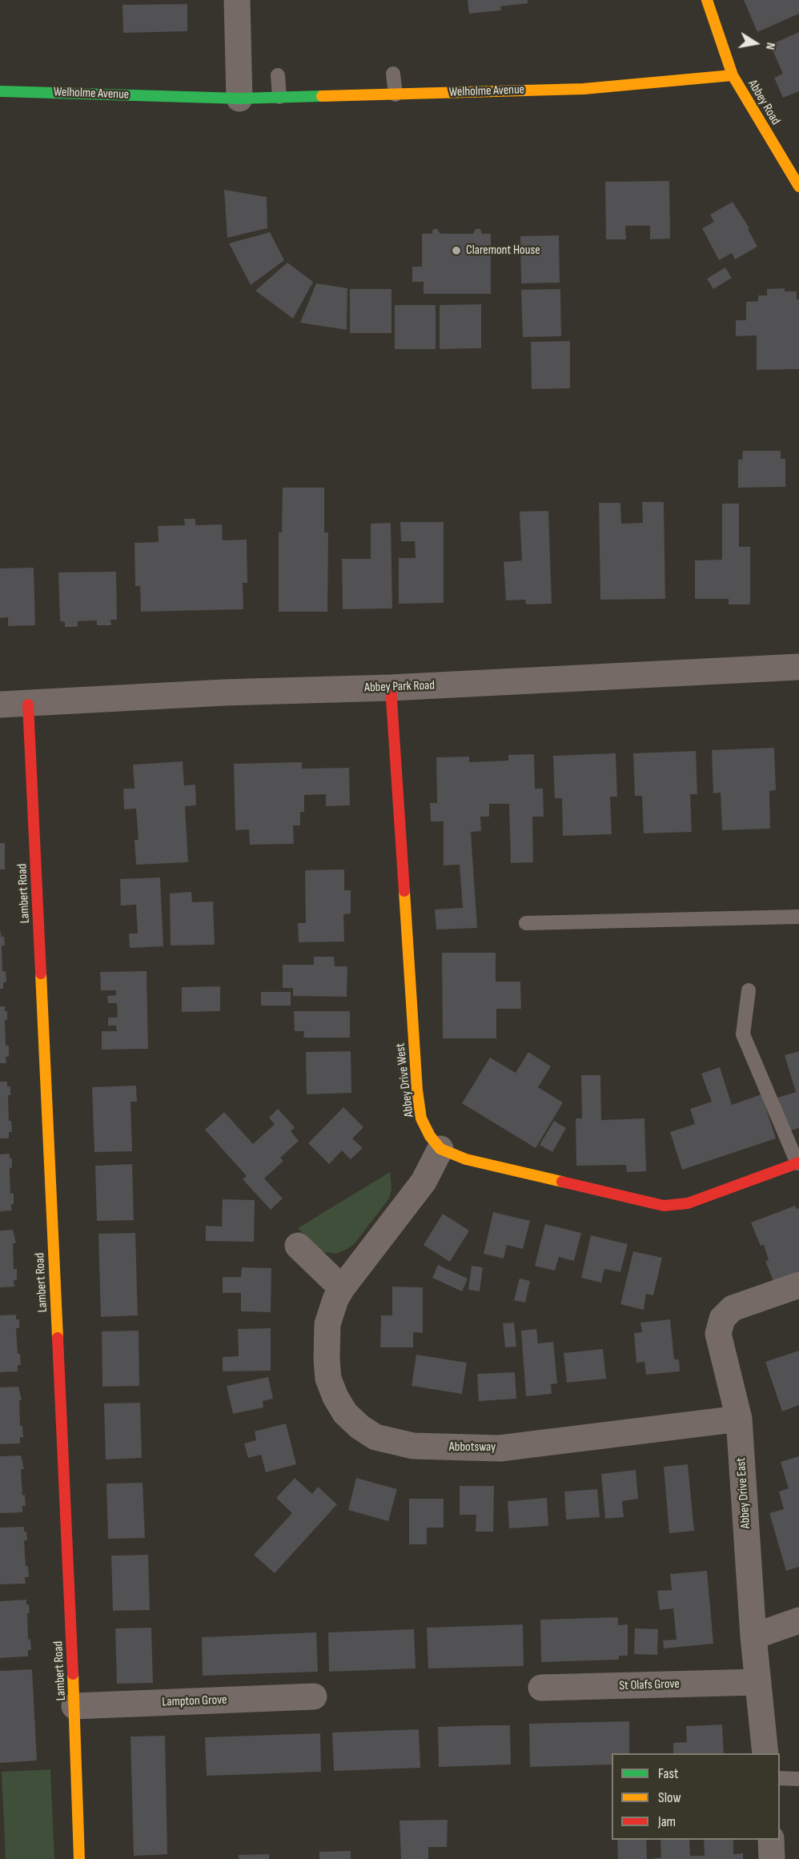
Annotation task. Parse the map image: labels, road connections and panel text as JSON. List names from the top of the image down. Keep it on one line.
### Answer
{"streets":{"street":["Welholme Avenue","Abbey Road","Abbey Park Road","Lambert Road","Abbey Drive West","Abbotsway","Abbey Drive East","St Olafs Grove","Lampton Grove"]},"crossings":[["Welholme Avenue","Abbey Road"],["Abbey Park Road","Lambert Road"],["Abbey Park Road","Abbey Drive West"],["Lambert Road","Lampton Grove"],["Abbey Drive West","Abbotsway"],["Abbotsway","Abbey Drive East"],["Abbey Drive East","St Olafs Grove"]],"places":["Claremont House"],"legend":["Fast","Slow","Jam"],"north":"right"}
